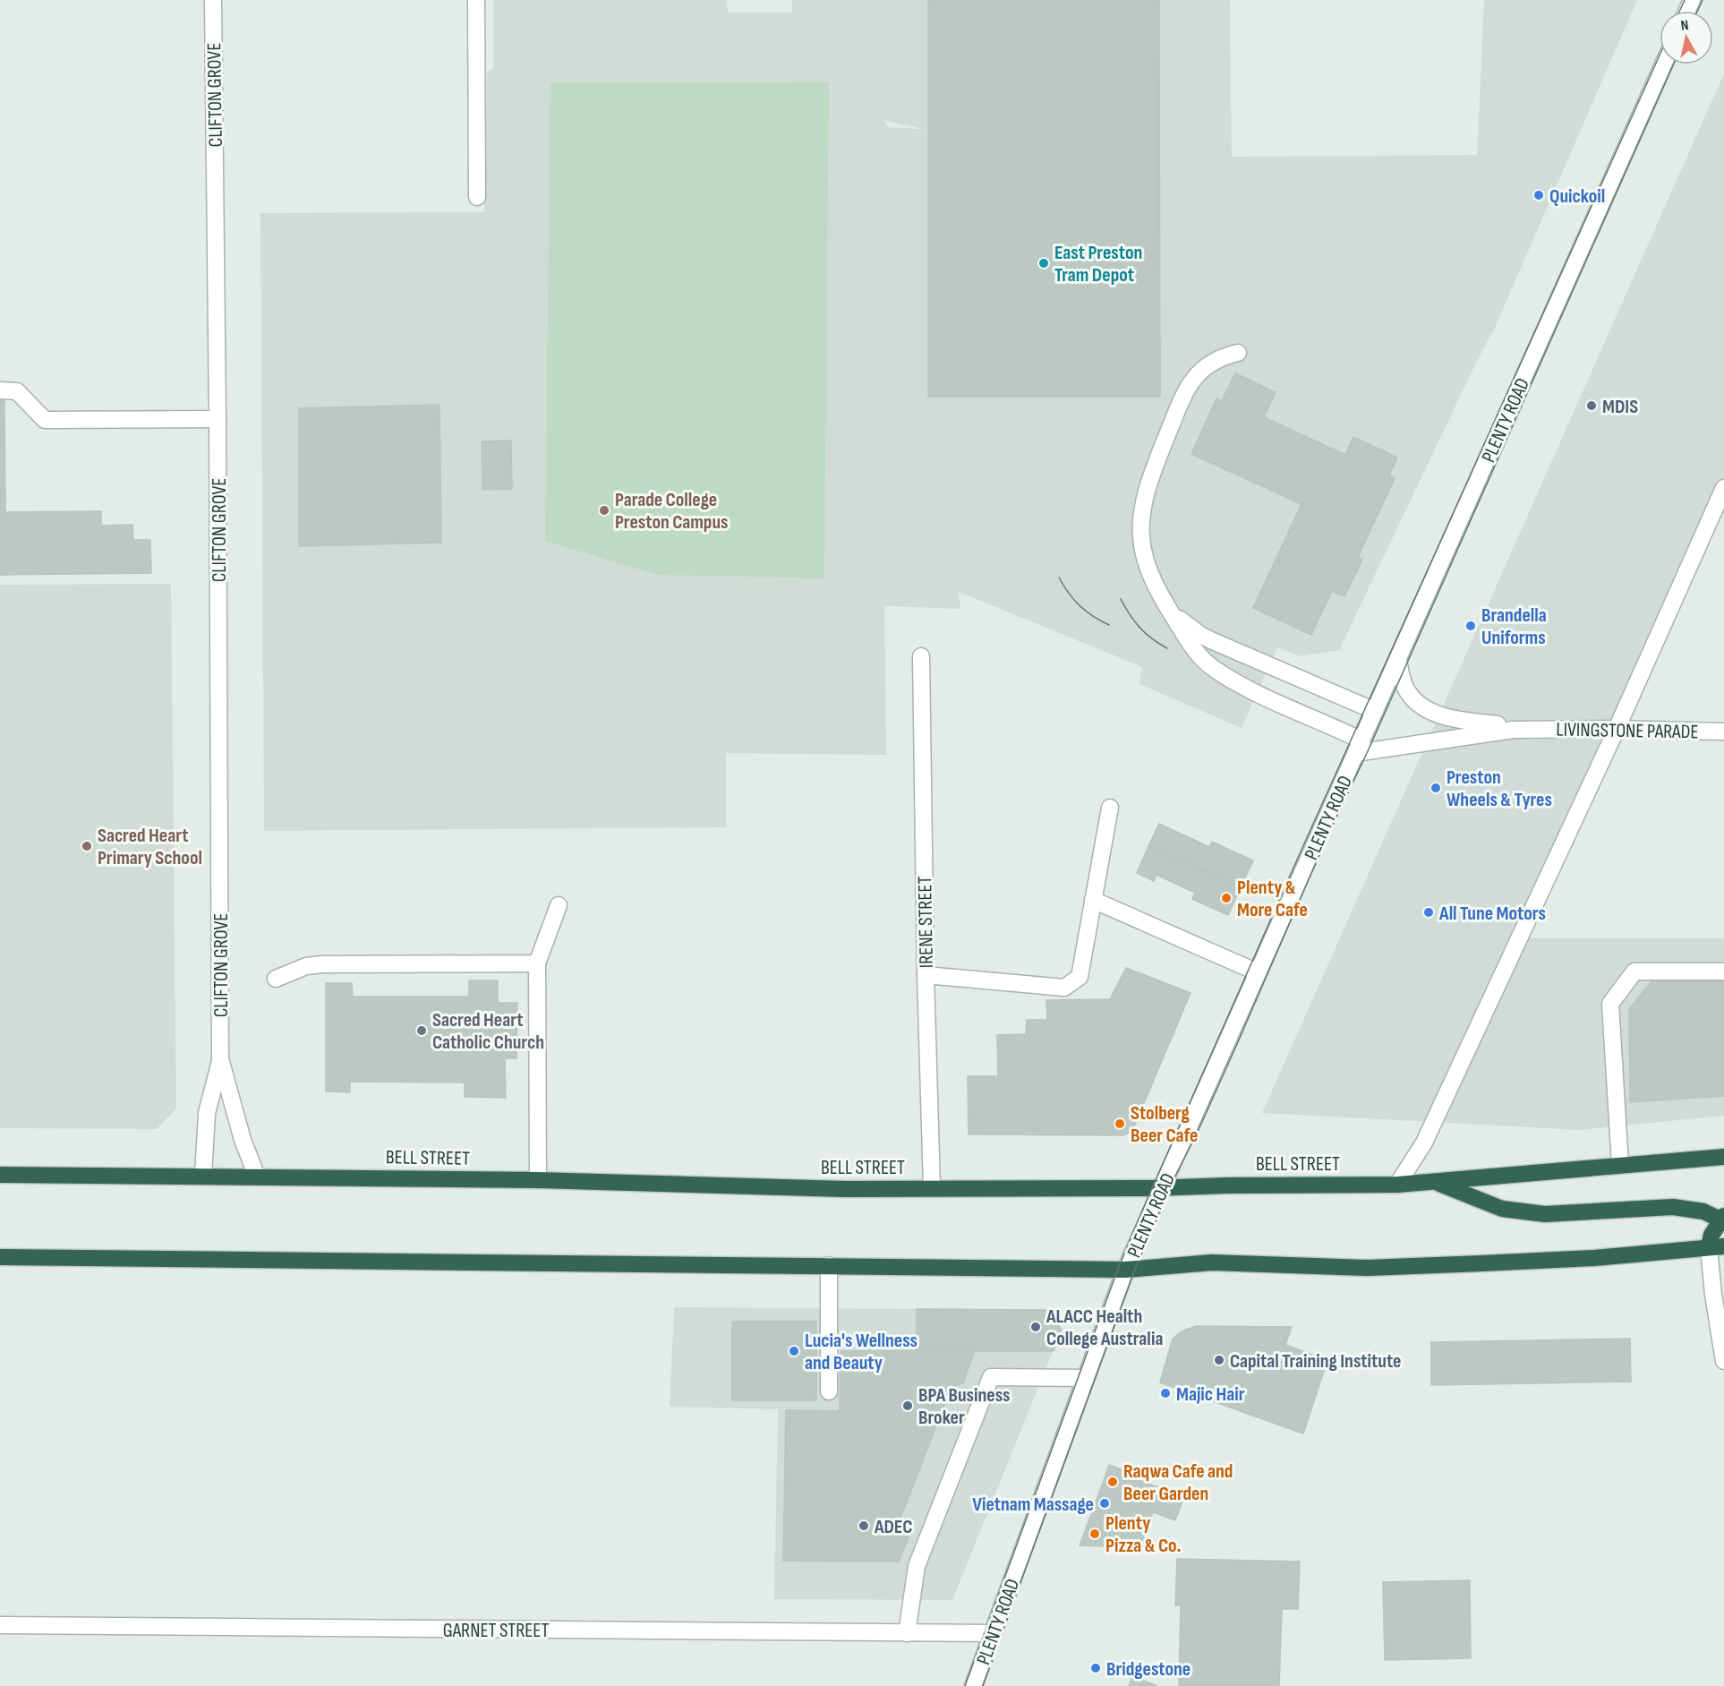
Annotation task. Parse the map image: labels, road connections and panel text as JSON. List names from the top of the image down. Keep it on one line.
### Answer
{"streets":{"highway":["BELL STREET"],"street":["CLIFTON GROVE","PLENTY ROAD","LIVINGSTONE PARADE","IRENE STREET","GARNET STREET"]},"crossings":[["CLIFTON GROVE","BELL STREET"],["PLENTY ROAD","LIVINGSTONE PARADE"],["PLENTY ROAD","BELL STREET"],["PLENTY ROAD","GARNET STREET"],["IRENE STREET","BELL STREET"]],"places":["Quickoil","East Preston Tram Depot","MDIS","Parade College Preston Campus","Brandella Uniforms","Preston Wheels & Tyres","Sacred Heart Primary School","Plenty & More Cafe","All Tune Motors","Sacred Heart Catholic Church","Stolberg Beer Cafe","ALACC Health College Australia","Lucia's Wellness and Beauty","Capital Training Institute","Majic Hair","BPA Business Broker","Raqwa Cafe and Beer Garden","Vietnam Massage","ADEC","Plenty Pizza & Co.","Bridgestone"],"north":"top"}
